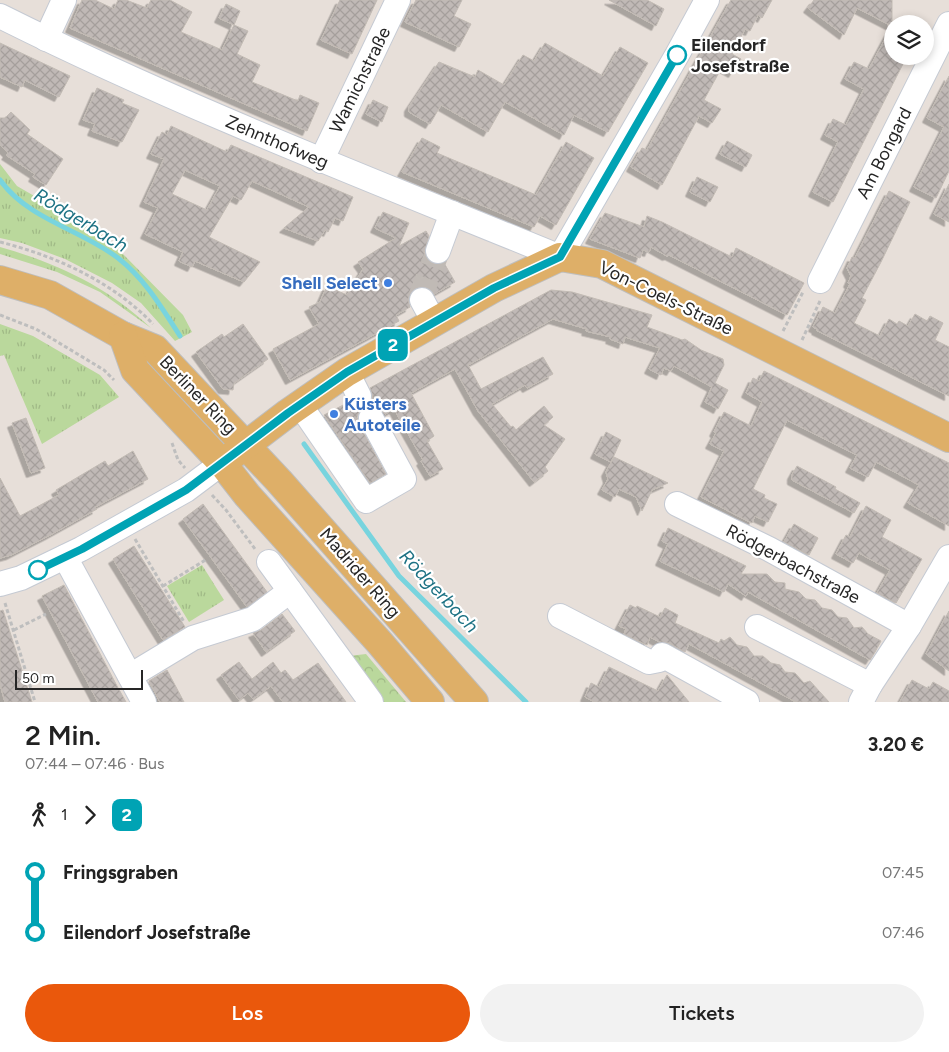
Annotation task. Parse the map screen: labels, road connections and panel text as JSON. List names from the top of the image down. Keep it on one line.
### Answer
{"streets":{"main road":["Von-Coels-Straße","Berliner Ring","Madrider Ring"],"street":["Wamichstraße","Zehnthofweg","Am Bongard","Rödgerbachstraße"]},"crossings":[["Wamichstraße","Zehnthofweg"],["Zehnthofweg","Von-Coels-Straße"],["Berliner Ring","Madrider Ring"]],"water":["Rödgerbach"],"places":["Eilendorf Josefstraße","Shell Select","Küsters Autoteile"],"lines":["bus line 2"],"scale_bar":"50 m","page":{"on_map":"2","scale":"50 m","heading":["2 Min.","07:44 – 07:46 · Bus","3.20 €"],"legs":["1","2"],"list":[{"name":"Fringsgraben","value":"07:45"},{"name":"Eilendorf Josefstraße","value":"07:46"}],"buttons":["Los","Tickets"]}}
